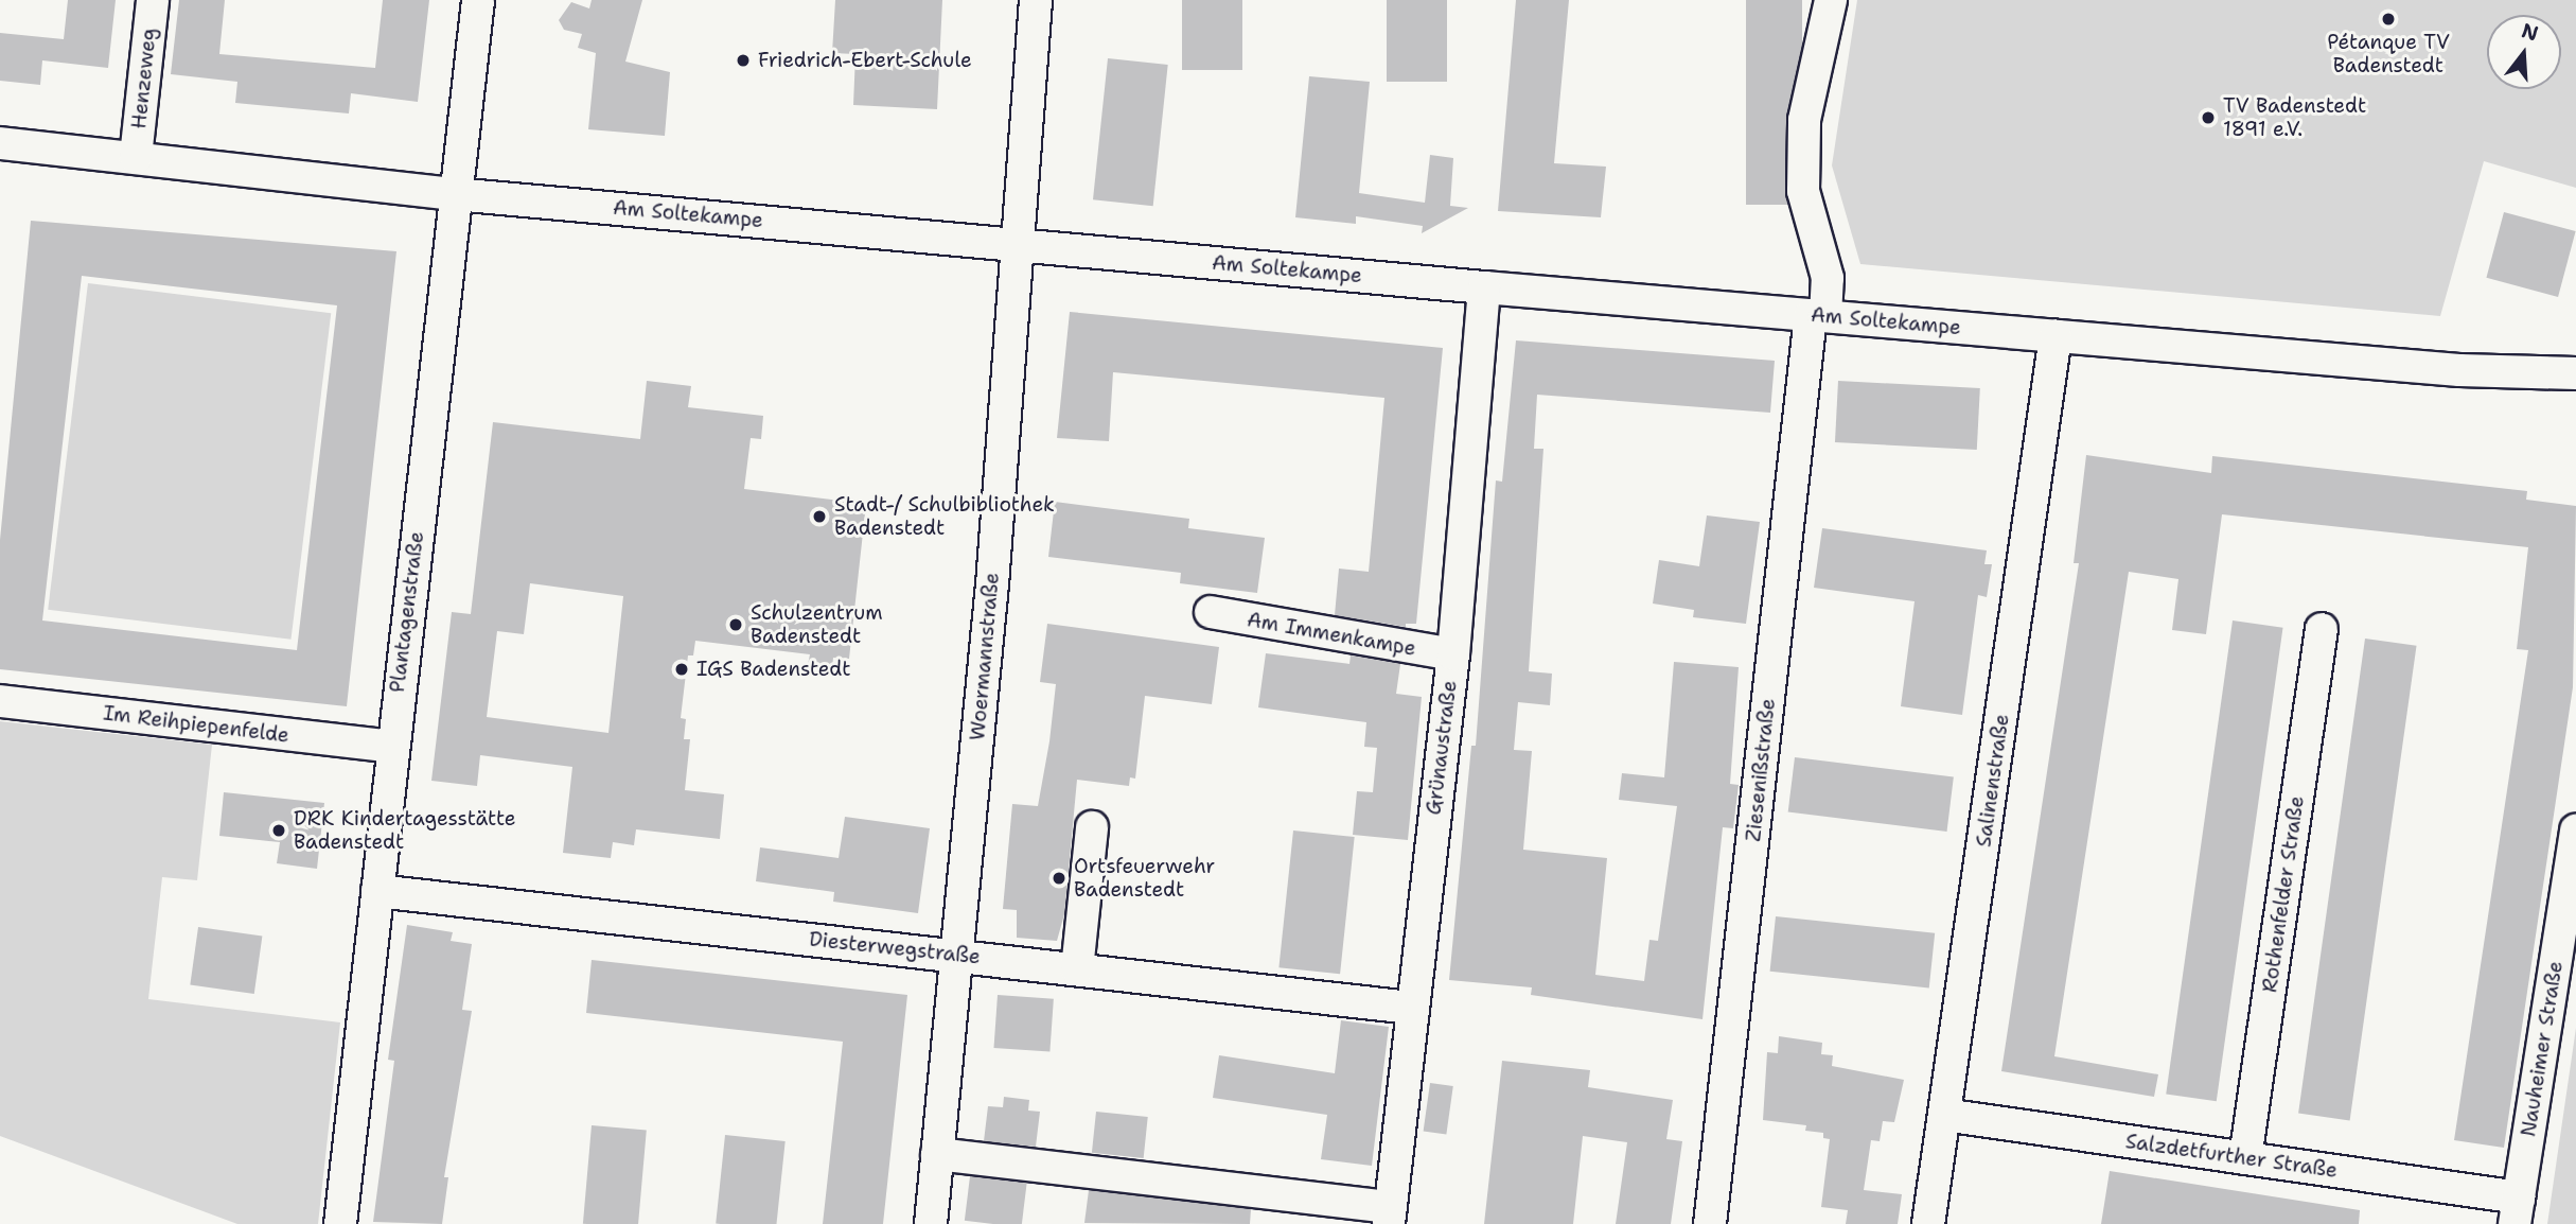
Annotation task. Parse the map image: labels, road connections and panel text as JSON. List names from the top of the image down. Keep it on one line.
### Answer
{"streets":{"street":["Henzeweg","Am Soltekampe","Plantagenstraße","Am Immenkampe","Woermannstraße","Im Reihpiepenfelde","Grünaustraße","Ziesenißstraße","Salinenstraße","Rothenfelder Straße","Diesterwegstraße","Nauheimer Straße","Salzdetfurther Straße"]},"crossings":[["Henzeweg","Am Soltekampe"],["Am Soltekampe","Plantagenstraße"],["Am Soltekampe","Woermannstraße"],["Am Soltekampe","Grünaustraße"],["Am Soltekampe","Ziesenißstraße"],["Am Soltekampe","Salinenstraße"],["Plantagenstraße","Im Reihpiepenfelde"],["Plantagenstraße","Diesterwegstraße"],["Am Immenkampe","Grünaustraße"],["Woermannstraße","Grünaustraße"],["Woermannstraße","Diesterwegstraße"],["Grünaustraße","Diesterwegstraße"],["Salinenstraße","Salzdetfurther Straße"],["Rothenfelder Straße","Salzdetfurther Straße"],["Nauheimer Straße","Salzdetfurther Straße"]],"places":["Pétanque TV Badenstedt","Friedrich-Ebert-Schule","TV Badenstedt 1891 e.V.","Stadt-/ Schulbibliothek Badenstedt","Schulzentrum Badenstedt","IGS Badenstedt","DRK Kindertagesstätte Badenstedt","Ortsfeuerwehr Badenstedt"],"north":"top"}
